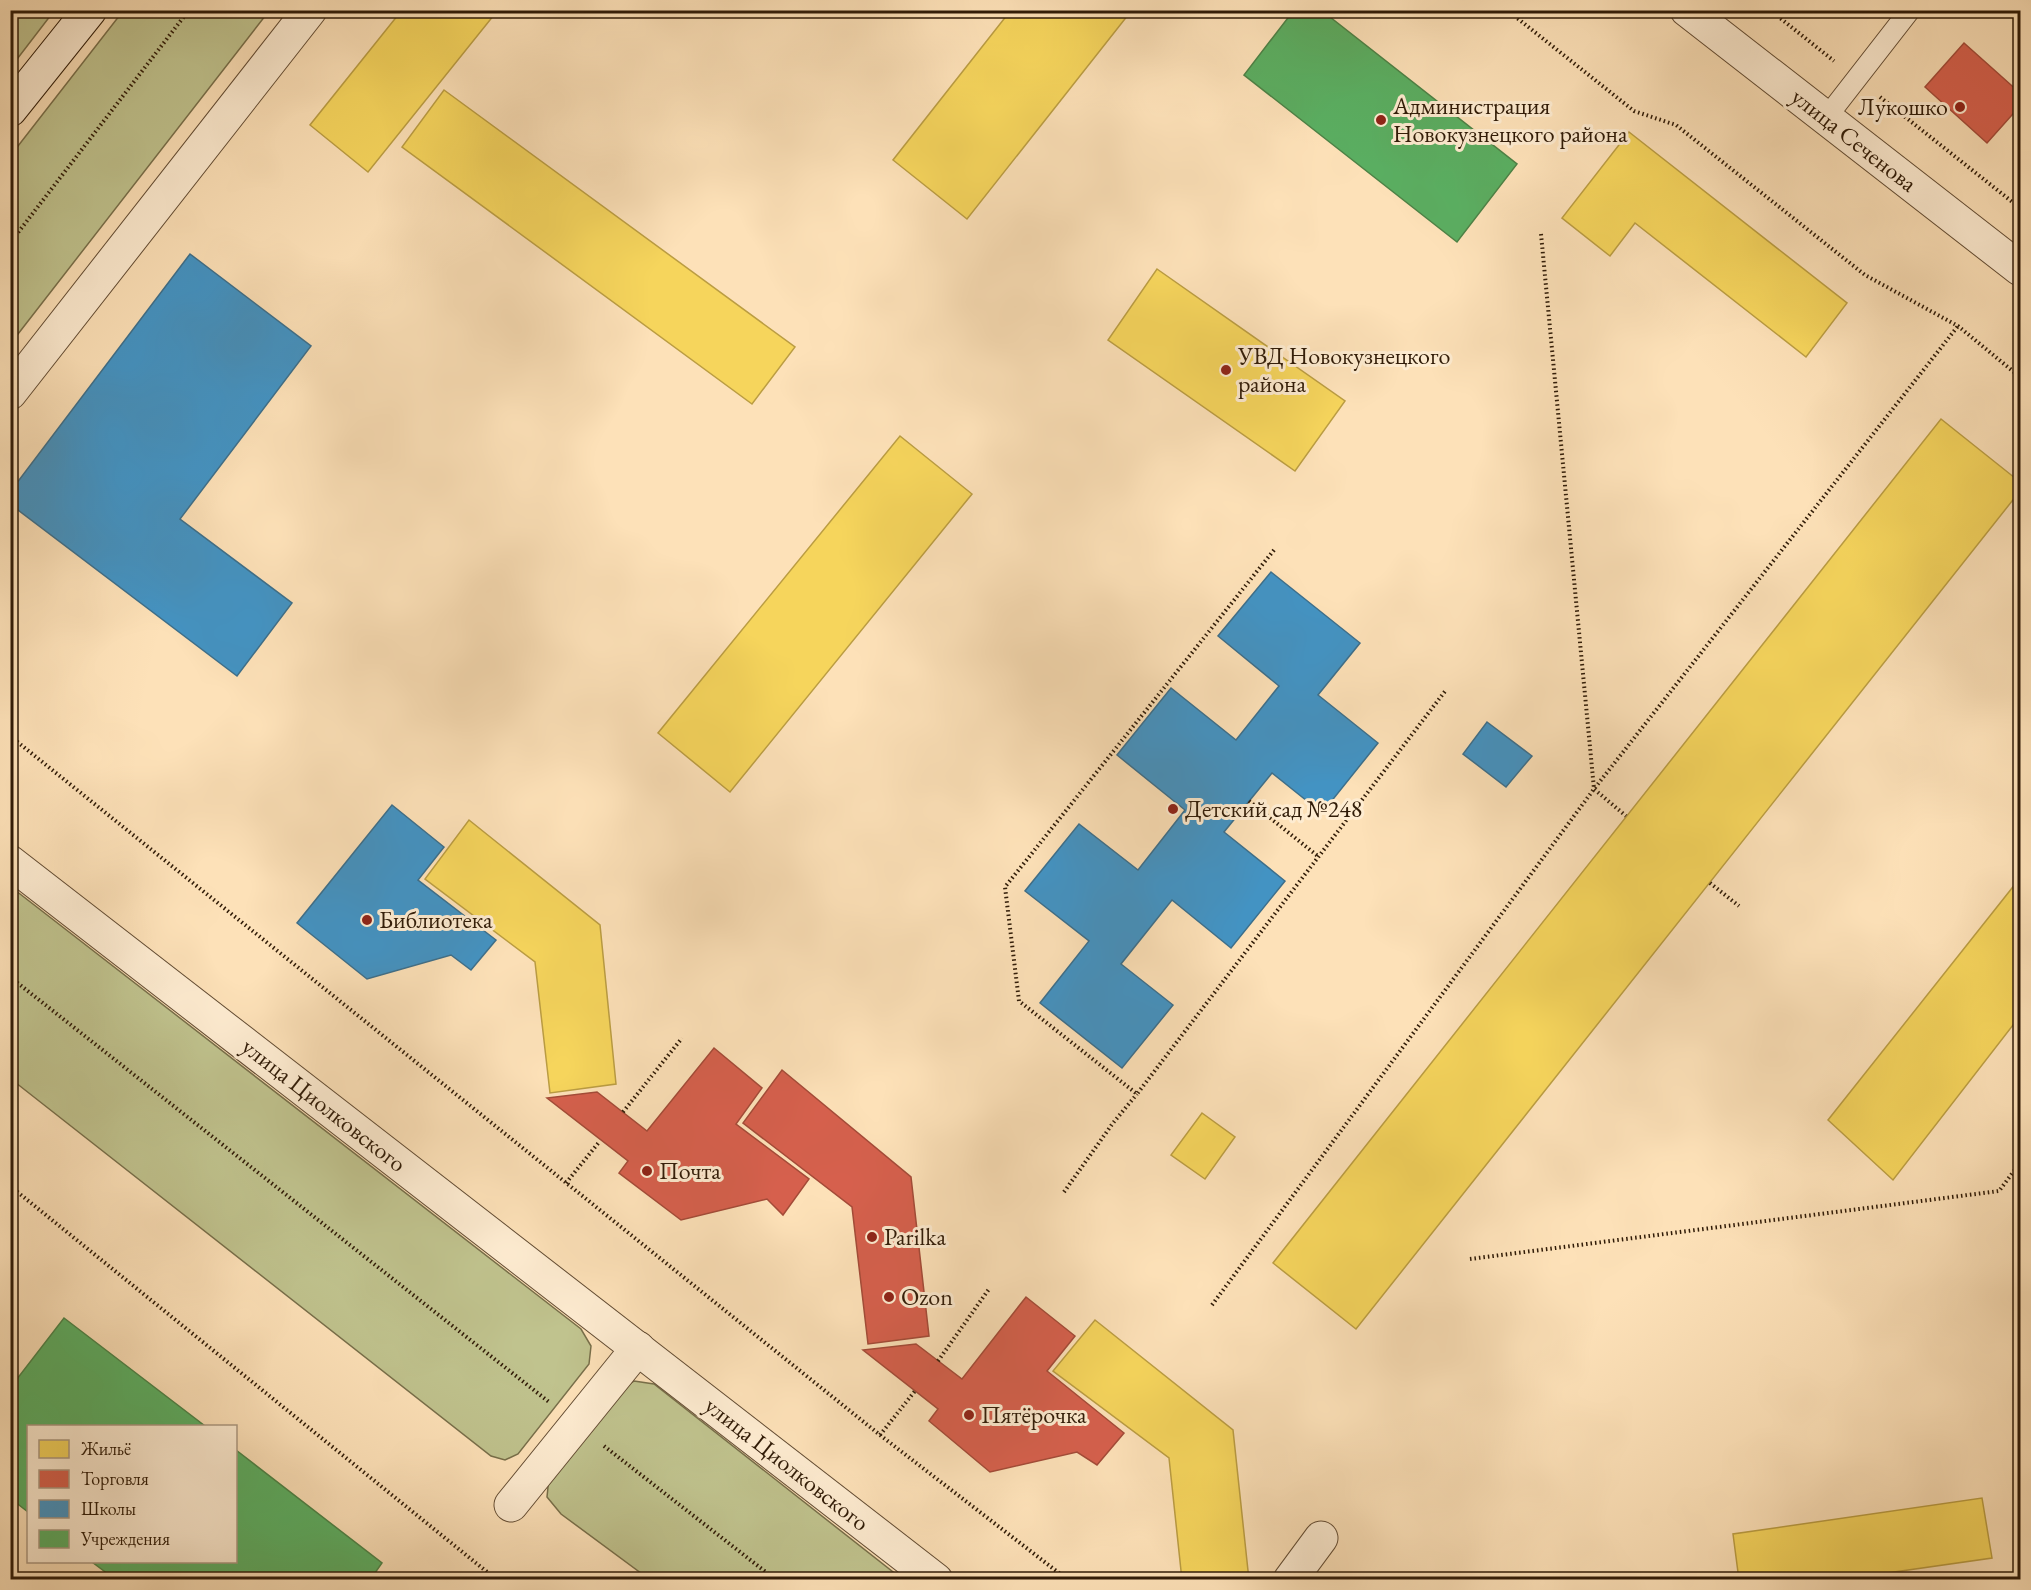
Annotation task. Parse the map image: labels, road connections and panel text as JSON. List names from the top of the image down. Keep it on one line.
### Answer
{"streets":{"street":["улица Сеченова","улица Циолковского"]},"places":["Лукошко","Администрация Новокузнецкого района","УВД Новокузнецкого района","Детский сад №248","Библиотека","Почта","Parilka","Ozon","Пятёрочка"],"legend":["Жильё","Торговля","Школы","Учреждения"]}
